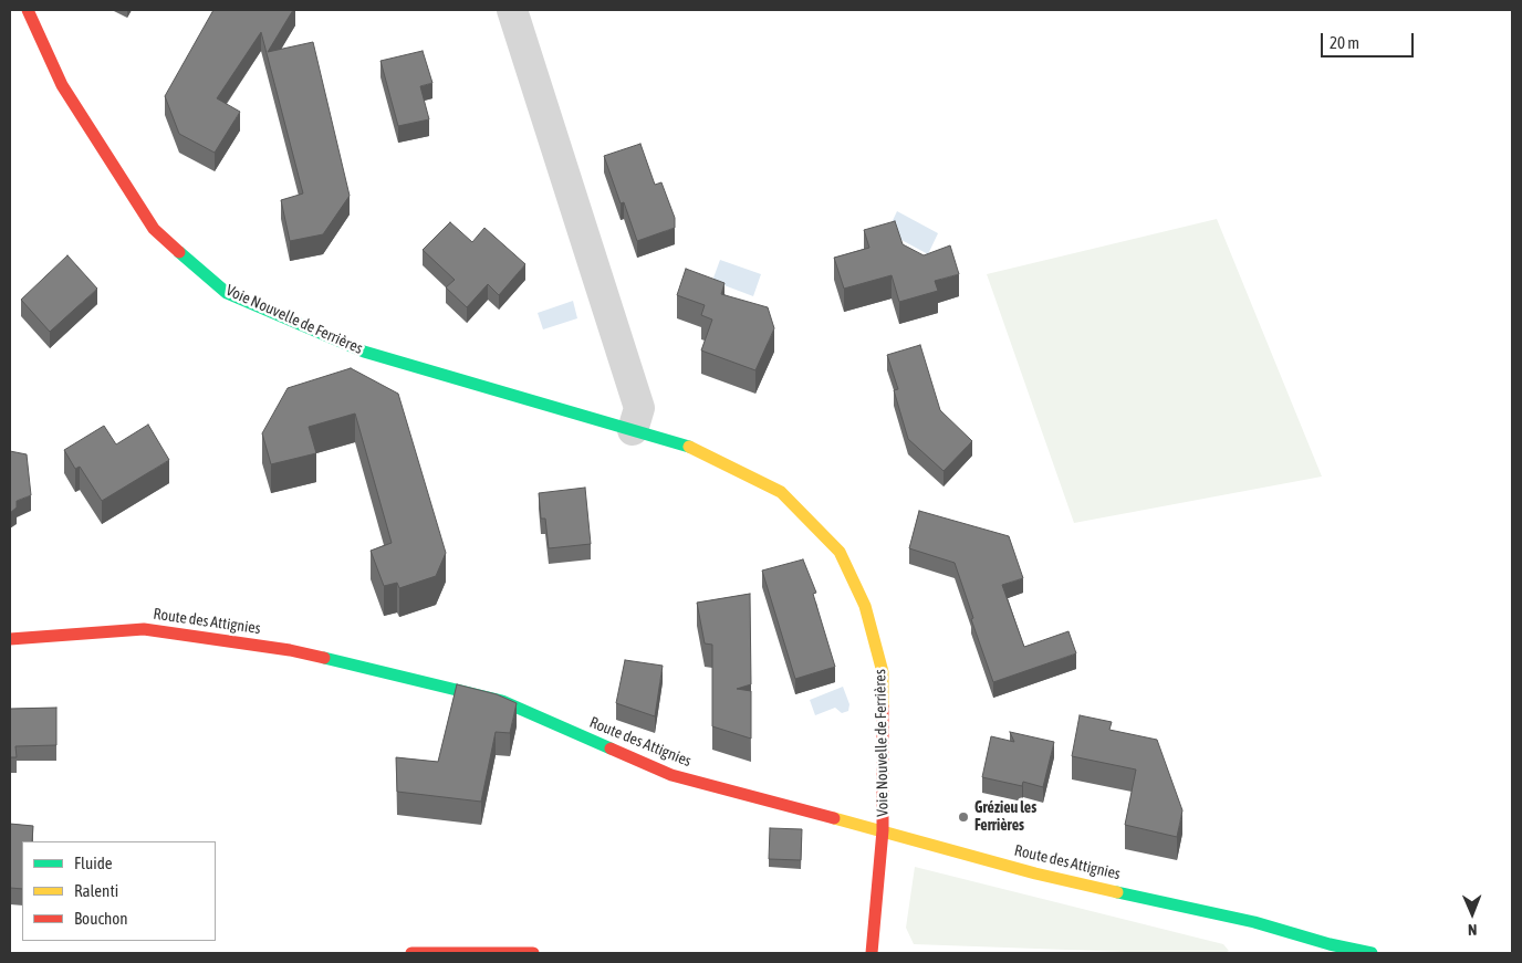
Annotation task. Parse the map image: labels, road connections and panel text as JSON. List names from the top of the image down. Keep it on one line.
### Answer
{"streets":{"street":["Voie Nouvelle de Ferrières","Route des Attignies"]},"crossings":[["Voie Nouvelle de Ferrières","Route des Attignies"]],"places":["Grézieu les Ferrières"],"legend":["Fluide","Ralenti","Bouchon"],"scale_bar":"20 m","north":"bottom"}
